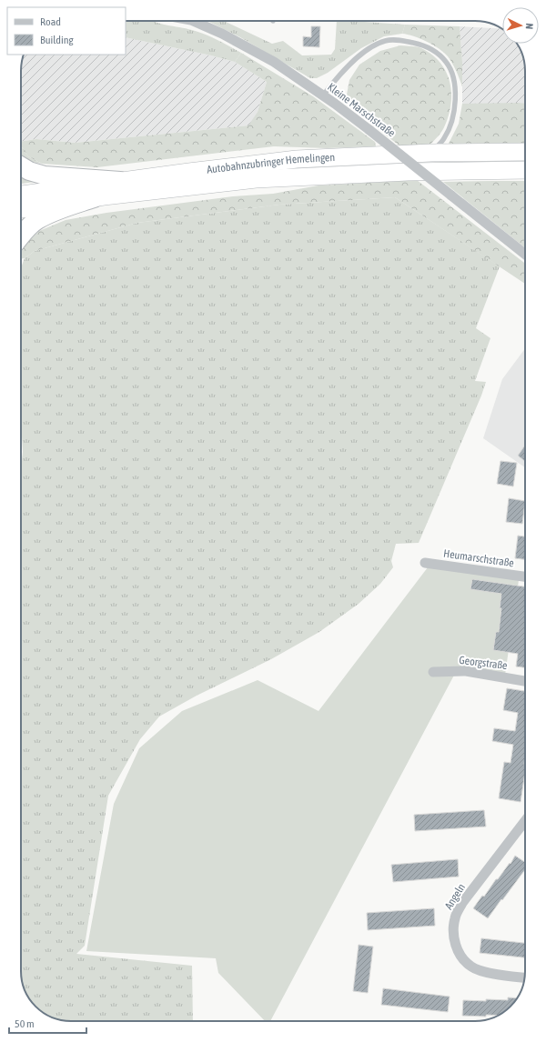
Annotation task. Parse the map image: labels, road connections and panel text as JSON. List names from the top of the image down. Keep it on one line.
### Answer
{"streets":{"highway":["Autobahnzubringer Hemelingen"],"street":["Kleine Marschstraße","Heumarschstraße","Georgstraße","Angeln"]},"legend":["Road","Building"],"scale_bar":"50 m","north":"right"}
